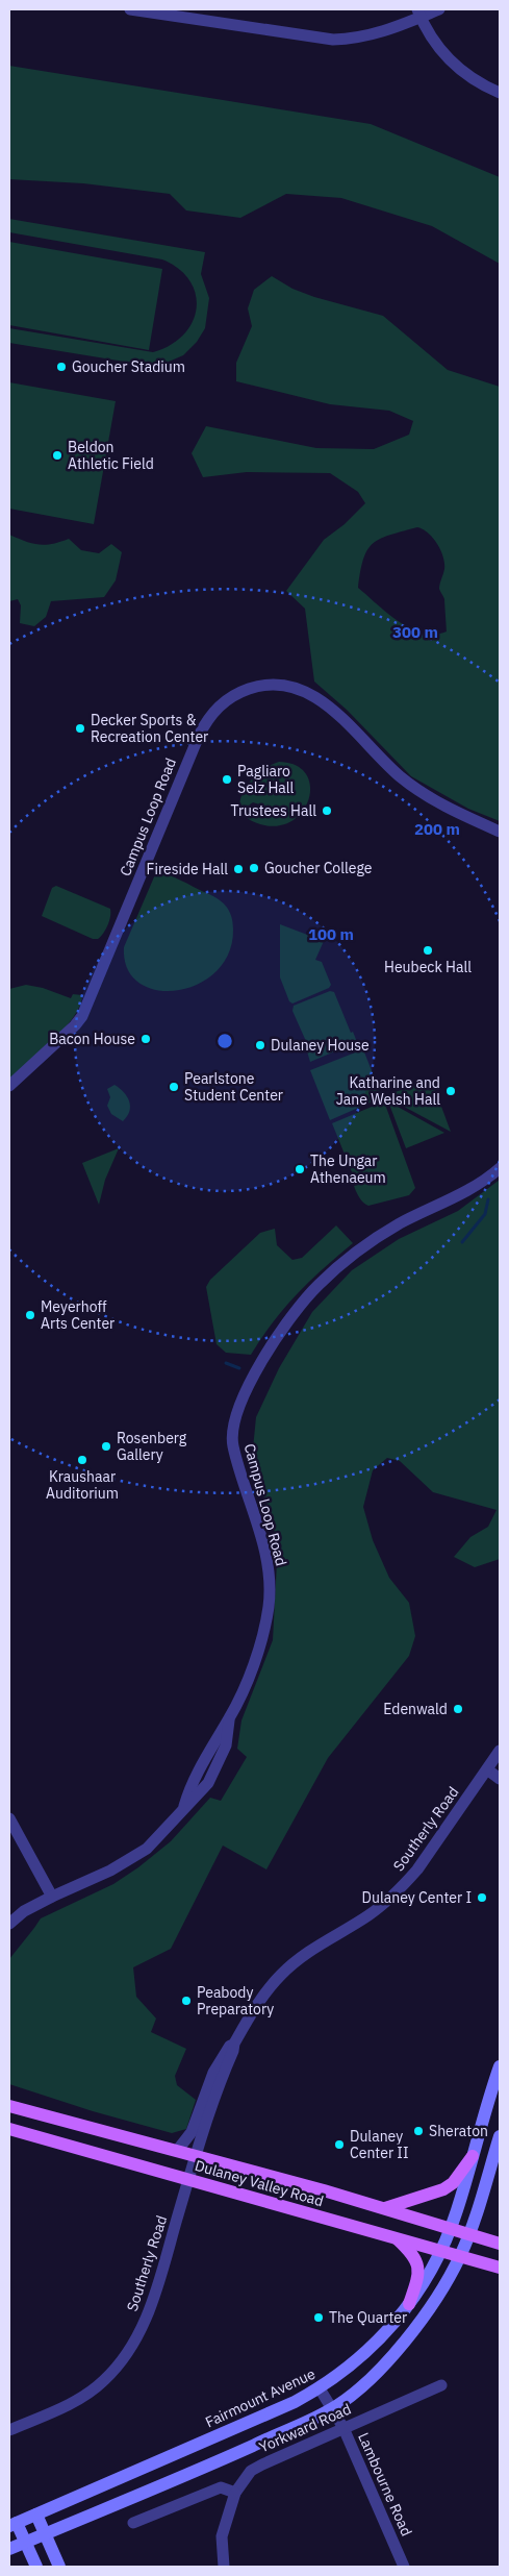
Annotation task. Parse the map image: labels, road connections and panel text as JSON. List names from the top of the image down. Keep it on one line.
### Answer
{"streets":{"main road":["Dulaney Valley Road","Fairmount Avenue"],"street":["Campus Loop Road","Southerly Road","Yorkward Road","Lambourne Road"]},"crossings":[["Southerly Road","Dulaney Valley Road"],["Dulaney Valley Road","Fairmount Avenue"],["Fairmount Avenue","Lambourne Road"],["Yorkward Road","Lambourne Road"]],"places":["Goucher Stadium","Beldon Athletic Field","Decker Sports & Recreation Center","Pagliaro Selz Hall","Trustees Hall","Goucher College","Fireside Hall","Heubeck Hall","Bacon House","Dulaney House","Pearlstone Student Center","Katharine and Jane Welsh Hall","The Ungar Athenaeum","Meyerhoff Arts Center","Rosenberg Gallery","Kraushaar Auditorium","Edenwald","Dulaney Center I","Peabody Preparatory","Sheraton","Dulaney Center II","The Quarter"],"rings":["300 m","200 m","100 m"]}
